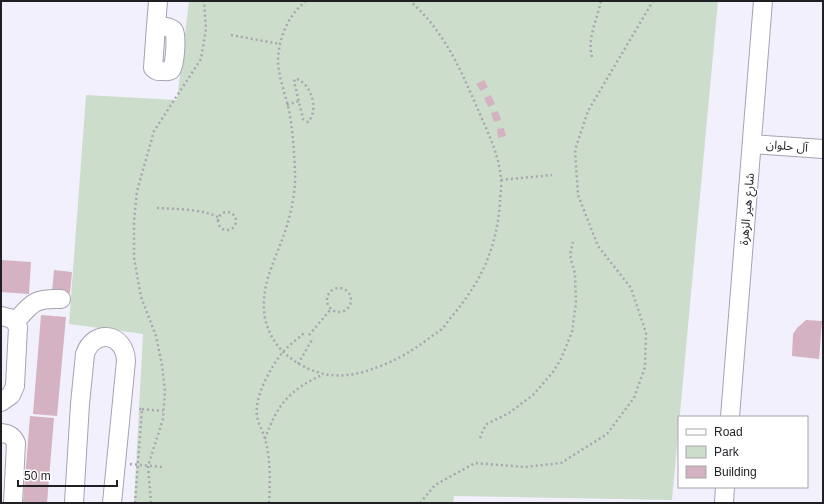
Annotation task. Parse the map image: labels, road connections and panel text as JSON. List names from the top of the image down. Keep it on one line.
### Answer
{"streets":{"street":["آل حلوان","شارع هير الزهرة"]},"crossings":[["آل حلوان","شارع هير الزهرة"]],"legend":["Road","Park","Building"],"scale_bar":"50 m"}
